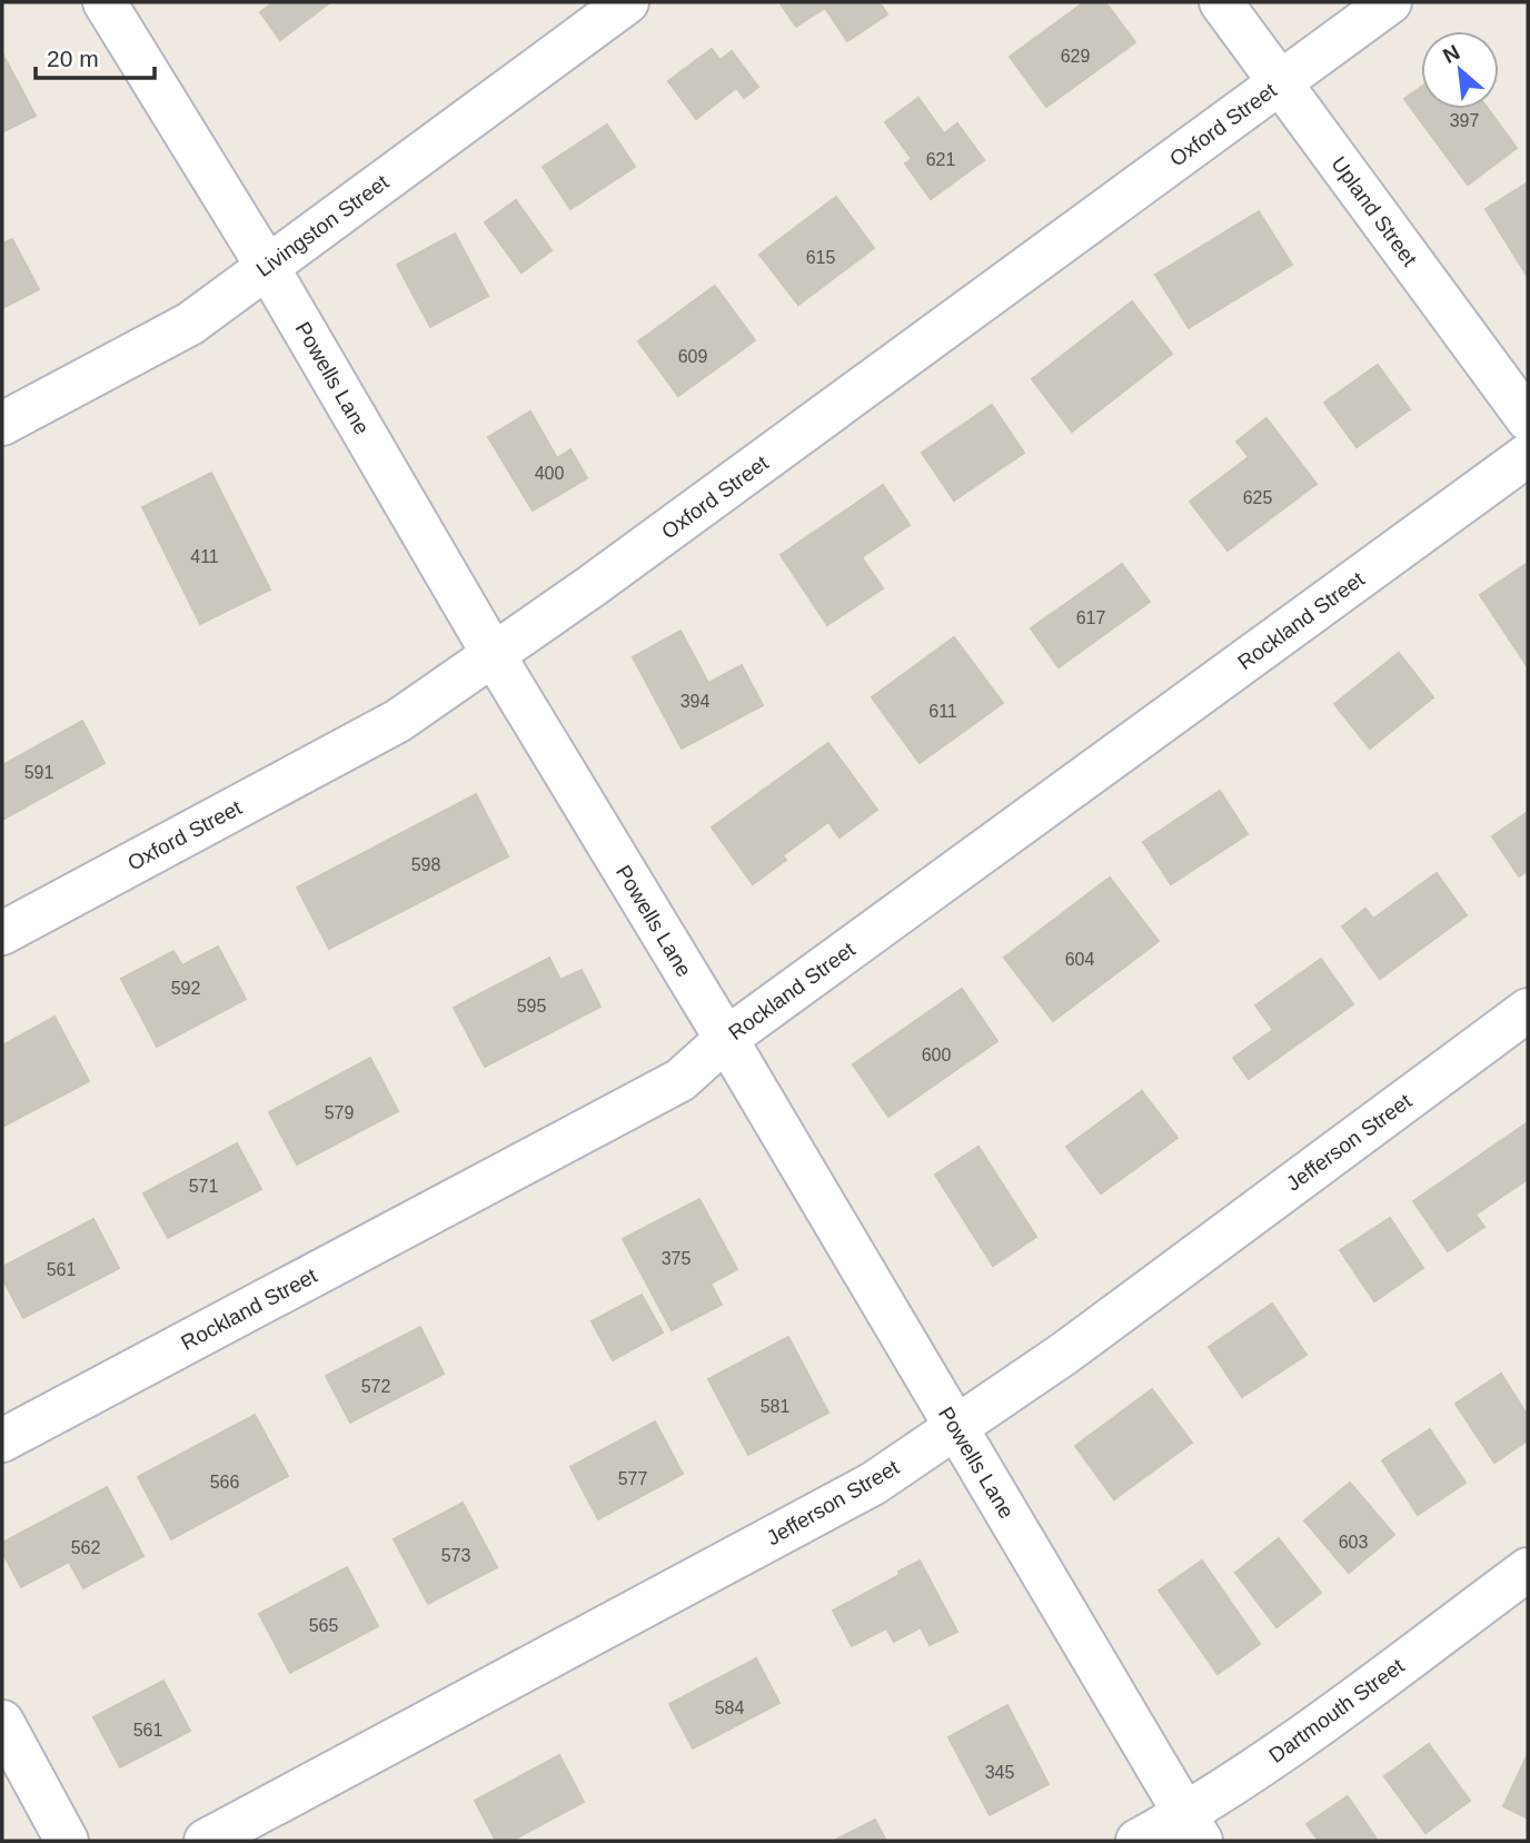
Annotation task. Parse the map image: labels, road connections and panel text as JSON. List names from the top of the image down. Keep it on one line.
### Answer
{"streets":{"street":["Oxford Street","Upland Street","Livingston Street","Powells Lane","Rockland Street","Jefferson Street","Dartmouth Street"]},"crossings":[["Oxford Street","Upland Street"],["Oxford Street","Powells Lane"],["Livingston Street","Powells Lane"],["Powells Lane","Rockland Street"],["Powells Lane","Jefferson Street"],["Powells Lane","Dartmouth Street"]],"house_numbers":["629","397","621","615","609","400","625","411","617","394","611","591","598","604","592","595","600","579","571","375","561","572","581","577","566","603","562","573","565","584","561","345"],"scale_bar":"20 m","north":"top left"}
